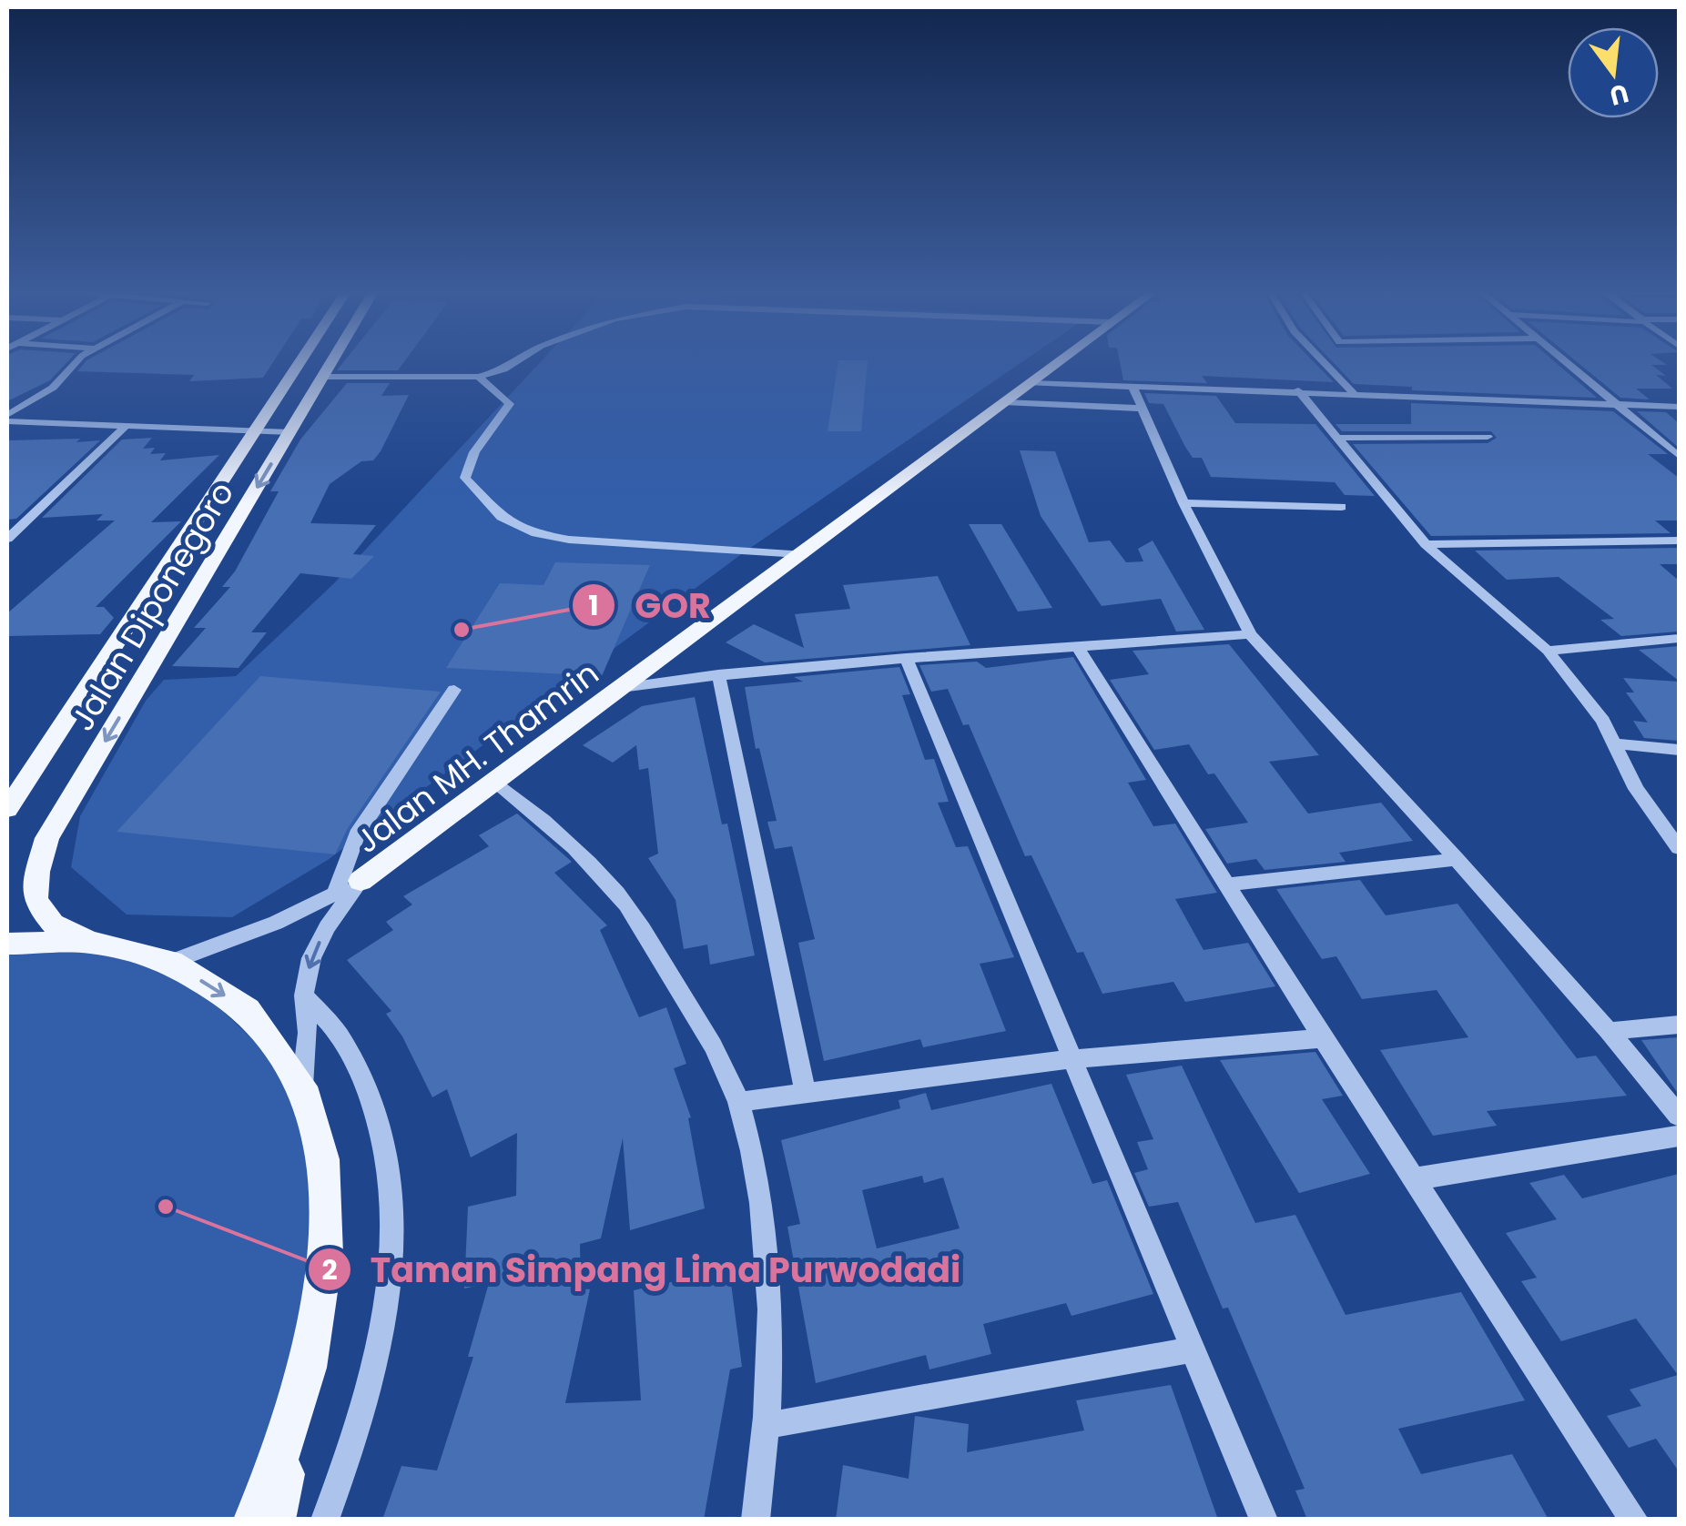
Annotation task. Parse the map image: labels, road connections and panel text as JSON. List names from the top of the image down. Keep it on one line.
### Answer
{"streets":{"main road":["Jalan Diponegoro","Jalan MH. Thamrin"]},"places":["GOR","Taman Simpang Lima Purwodadi"],"north":"bottom"}
